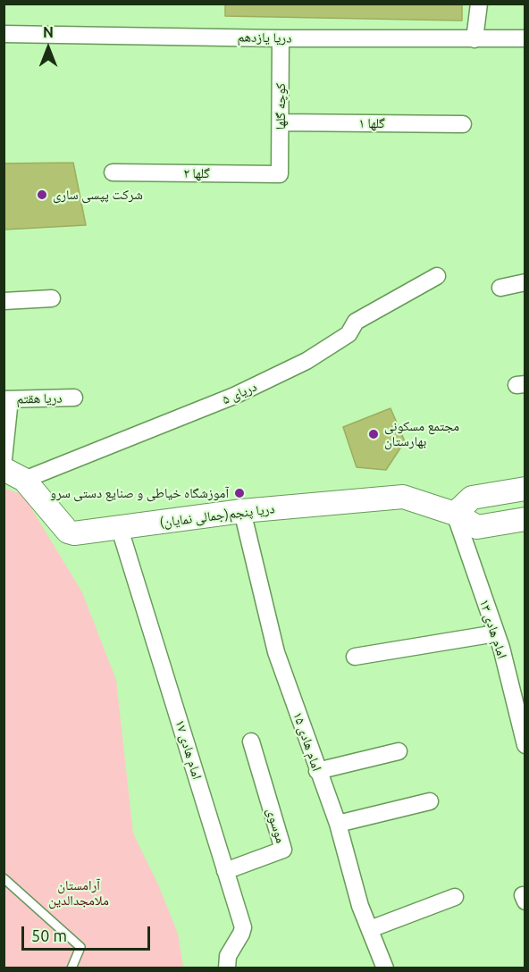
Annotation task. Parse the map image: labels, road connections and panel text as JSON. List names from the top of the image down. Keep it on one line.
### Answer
{"streets":{"main road":["دریا پنجم(جمالی نمایان)"],"street":["دریا یازدهم","کوچه گلها","گلها ۱","گلها ۲","دریای ۵","دریا هقتم","امام هادی ١٣","امام هادی ۱۵","امام هادی ۱۷","موسوی"]},"crossings":[["دریا یازدهم","کوچه گلها"],["کوچه گلها","گلها ۱"],["کوچه گلها","گلها ۲"],["دریای ۵","دریا پنجم(جمالی نمایان)"],["دریا پنجم(جمالی نمایان)","امام هادی ١٣"],["دریا پنجم(جمالی نمایان)","امام هادی ۱۵"],["دریا پنجم(جمالی نمایان)","امام هادی ۱۷"],["امام هادی ۱۷","موسوی"]],"parks":["آرامستان ملامجدالدین"],"places":["شرکت پپسی ساری","مجتمع مسکونی بهارستان","آموزشگاه خیاطی و صنایع دستی سرو"],"scale_bar":"50 m","north":"top"}
